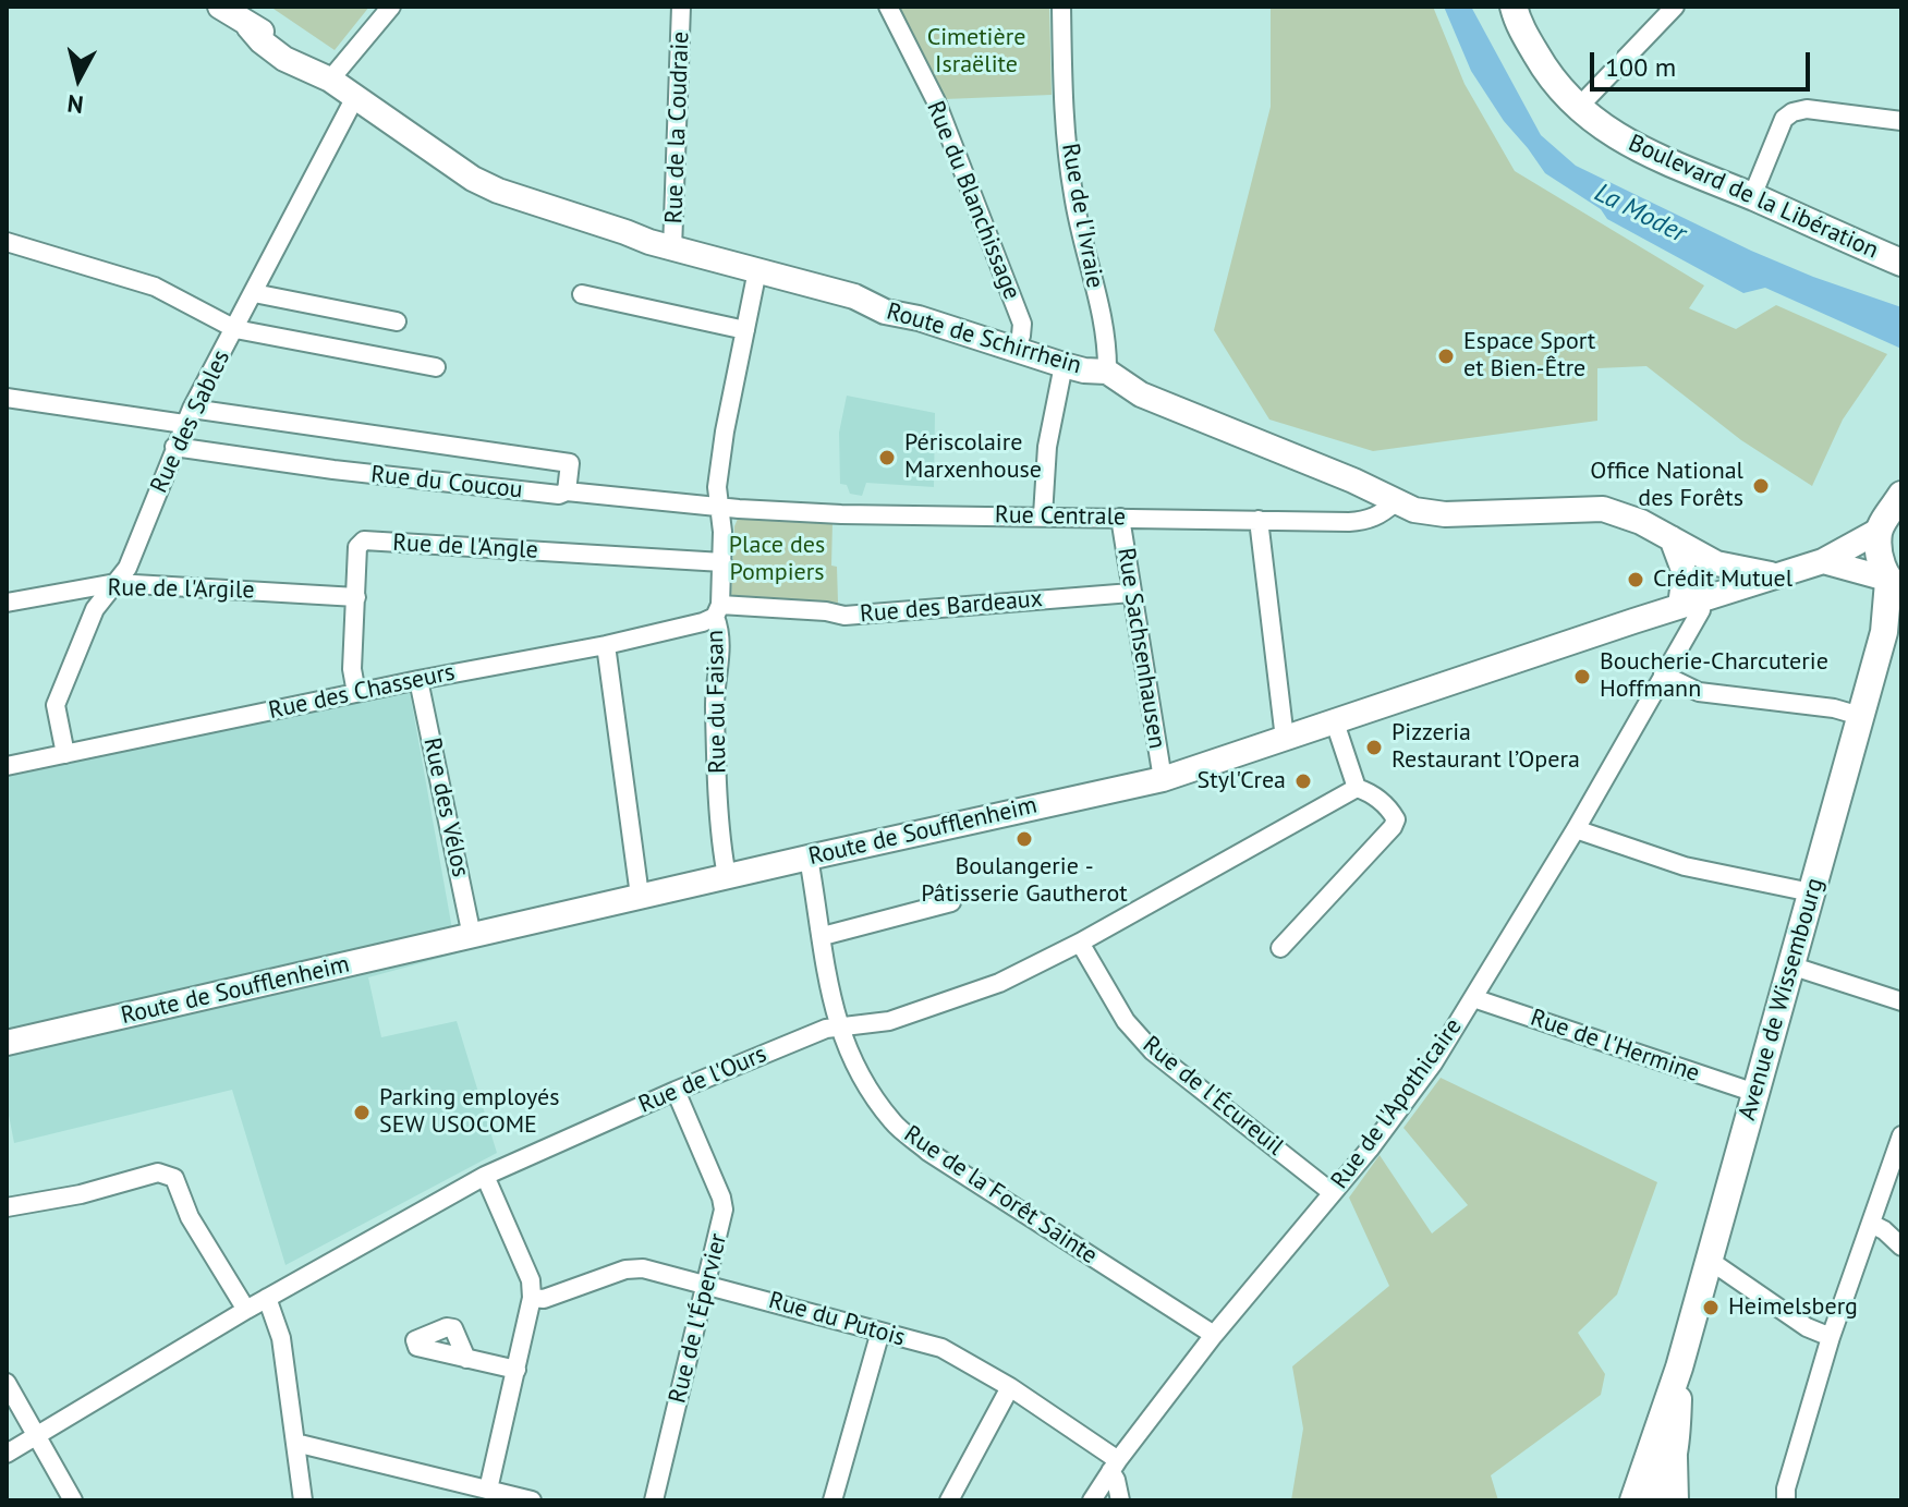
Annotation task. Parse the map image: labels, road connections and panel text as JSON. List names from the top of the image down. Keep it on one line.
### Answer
{"streets":{"main road":["Boulevard de la Libération","Route de Schirrhein","Route de Soufflenheim","Avenue de Wissembourg"],"street":["Rue de la Coudraie","Rue du Blanchissage","Rue de l'Ivraie","Rue des Sables","Rue du Coucou","Rue Centrale","Rue de l'Angle","Rue de l'Argile","Rue des Bardeaux","Rue Sachsenhausen","Rue des Chasseurs","Rue du Faisan","Rue des Vélos","Rue de l'Hermine","Rue de l'Ours","Rue de l'Écureuil","Rue de l'Apothicaire","Rue de la Forêt Sainte","Rue de l'Épervier","Rue du Putois"]},"crossings":[["Rue de la Coudraie","Route de Schirrhein"],["Rue du Blanchissage","Route de Schirrhein"],["Rue de l'Ivraie","Route de Schirrhein"],["Route de Schirrhein","Rue des Sables"],["Route de Schirrhein","Rue Centrale"],["Route de Schirrhein","Rue du Faisan"],["Route de Schirrhein","Route de Soufflenheim"],["Rue des Sables","Rue du Coucou"],["Rue des Sables","Rue de l'Argile"],["Rue des Sables","Rue des Chasseurs"],["Rue du Coucou","Rue Centrale"],["Rue du Coucou","Rue du Faisan"],["Rue Centrale","Rue Sachsenhausen"],["Rue Centrale","Rue du Faisan"],["Rue de l'Angle","Rue de l'Argile"],["Rue de l'Angle","Rue des Chasseurs"],["Rue de l'Angle","Rue du Faisan"],["Rue des Bardeaux","Rue Sachsenhausen"],["Rue des Bardeaux","Rue des Chasseurs"],["Rue des Bardeaux","Rue du Faisan"],["Rue Sachsenhausen","Route de Soufflenheim"],["Rue des Chasseurs","Rue du Faisan"],["Rue des Chasseurs","Rue des Vélos"],["Rue du Faisan","Route de Soufflenheim"],["Rue des Vélos","Route de Soufflenheim"],["Route de Soufflenheim","Avenue de Wissembourg"],["Route de Soufflenheim","Rue de l'Apothicaire"],["Route de Soufflenheim","Rue de la Forêt Sainte"],["Avenue de Wissembourg","Rue de l'Hermine"],["Rue de l'Hermine","Rue de l'Apothicaire"],["Rue de l'Ours","Rue de l'Écureuil"],["Rue de l'Ours","Rue de la Forêt Sainte"],["Rue de l'Ours","Rue de l'Épervier"],["Rue de l'Écureuil","Rue de l'Apothicaire"],["Rue de l'Apothicaire","Rue de la Forêt Sainte"],["Rue de l'Apothicaire","Rue du Putois"],["Rue de l'Épervier","Rue du Putois"]],"water":["La Moder"],"parks":["Cimetière Israëlite","Place des Pompiers"],"places":["Espace Sport et Bien-Être","Périscolaire Marxenhouse","Office National des Forêts","Crédit Mutuel","Boucherie-Charcuterie Hoffmann","Pizzeria Restaurant l’Opera","Styl'Crea","Boulangerie - Pâtisserie Gautherot","Parking employés SEW USOCOME","Heimelsberg"],"scale_bar":"100 m","north":"bottom"}
